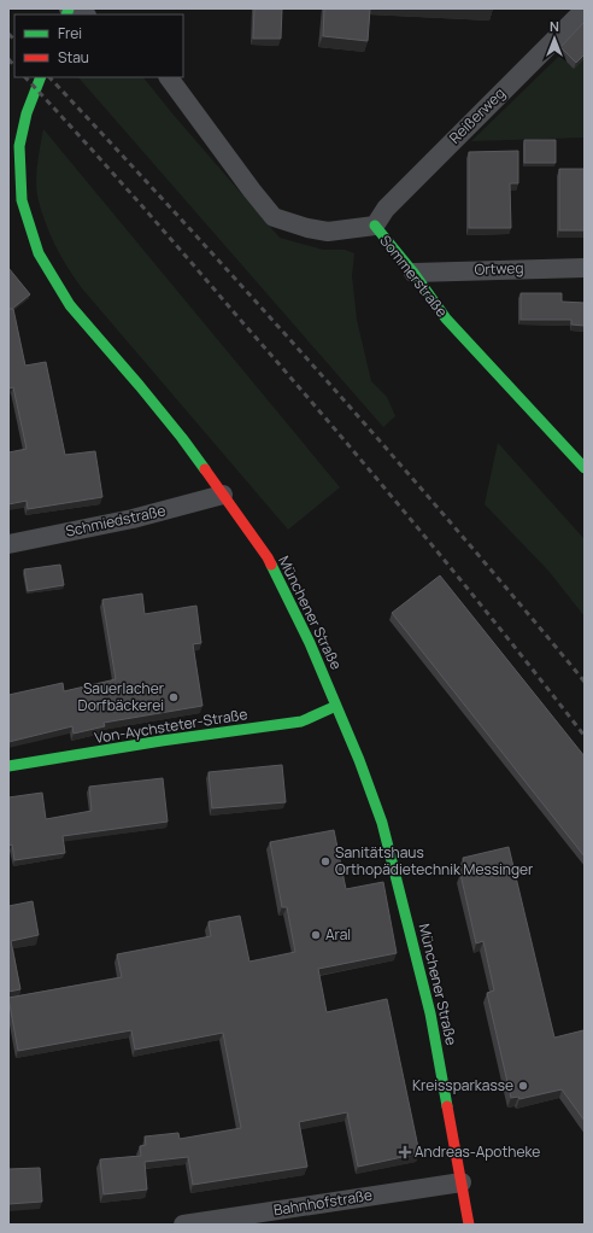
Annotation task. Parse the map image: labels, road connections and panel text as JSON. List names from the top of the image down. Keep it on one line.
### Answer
{"streets":{"main road":["Sommerstraße","Münchener Straße","Von-Aychsteter-Straße"],"street":["Reißerweg","Ortweg","Schmiedstraße","Bahnhofstraße"]},"crossings":[["Reißerweg","Sommerstraße"],["Ortweg","Sommerstraße"],["Schmiedstraße","Münchener Straße"],["Münchener Straße","Von-Aychsteter-Straße"],["Münchener Straße","Bahnhofstraße"]],"places":{"other":["Sauerlacher Dorfbäckerei","Sanitätshaus Orthopädietechnik Messinger","Aral","Kreissparkasse"],"health":["Andreas-Apotheke"]},"legend":["Frei","Stau"],"north":"top"}
